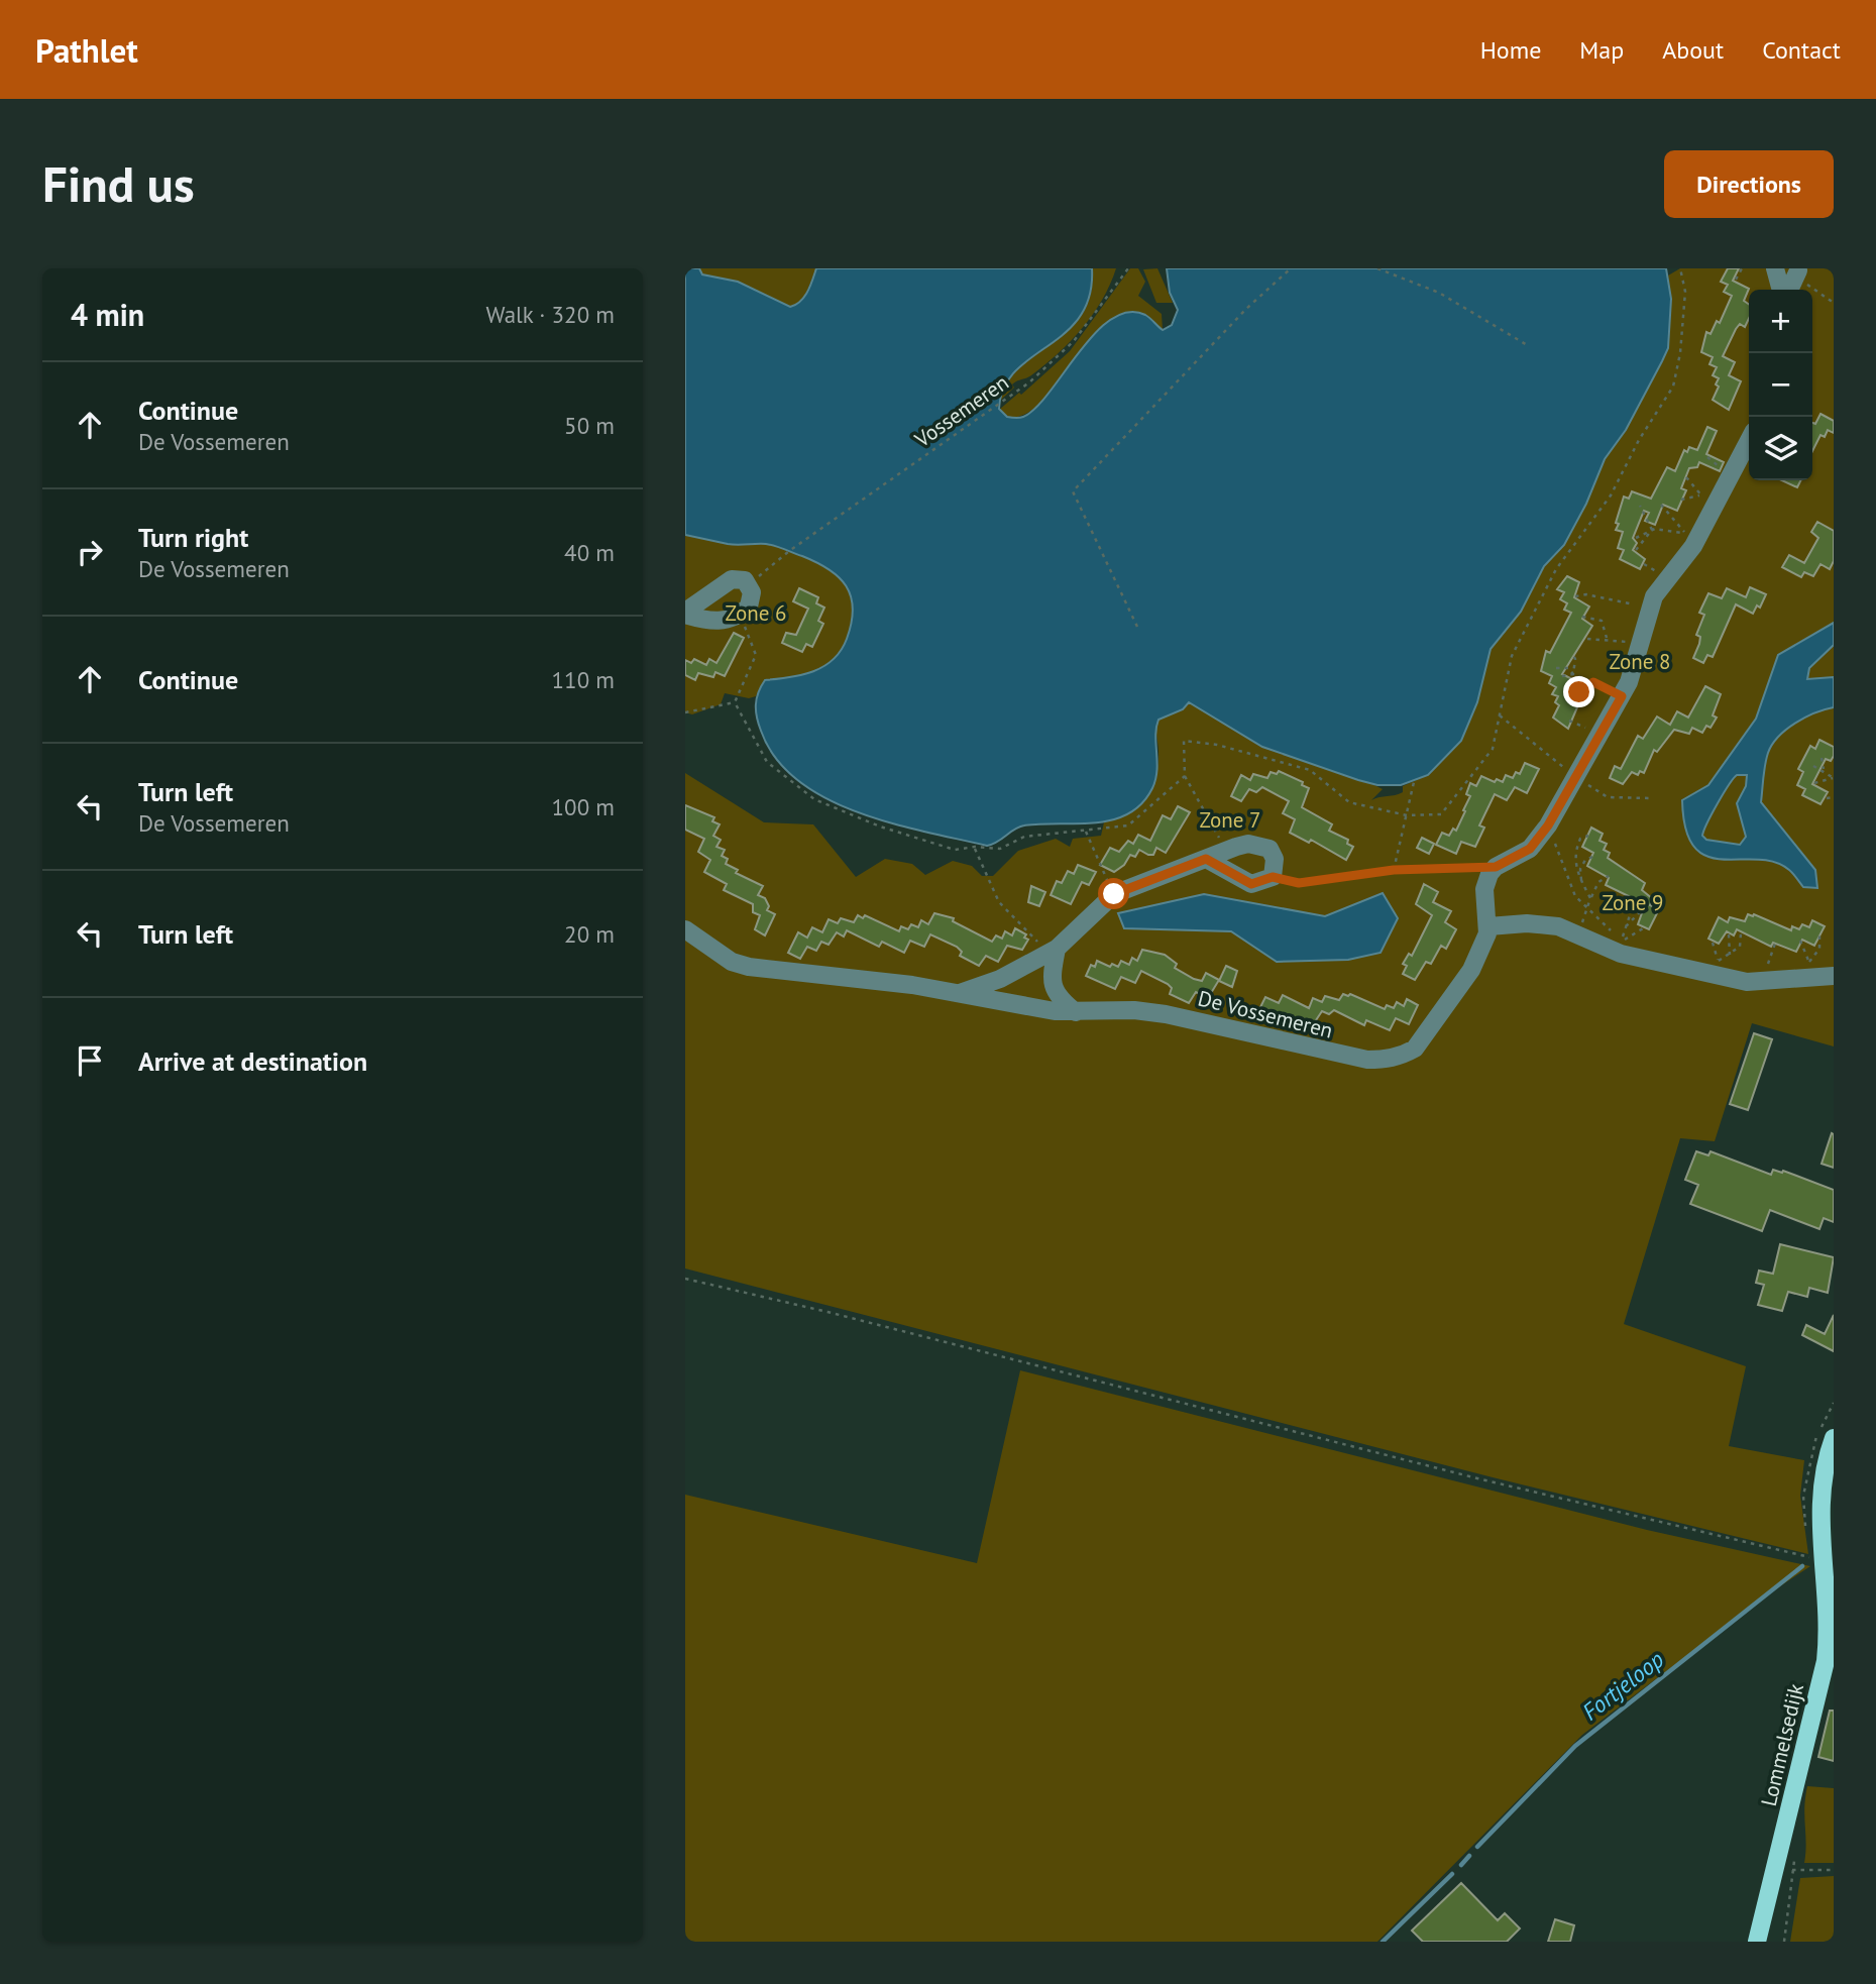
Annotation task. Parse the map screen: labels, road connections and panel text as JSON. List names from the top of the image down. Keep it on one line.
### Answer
{"streets":{"main road":["Lommelsedijk"],"lane":["De Vossemeren"],"path":["Vossemeren"]},"water":["Fortjeloop"],"parks":["Zone 6","Zone 8","Zone 7","Zone 9"],"page":{"header":"Pathlet","nav":["Home","Map","About","Contact"],"buttons":"Directions","title":"Find us","heading":["4 min","Walk · 320 m"],"map_buttons":["+","−"],"list":[["Continue","De Vossemeren","50 m"],["Turn right","De Vossemeren","40 m"],["Continue","110 m"],["Turn left","De Vossemeren","100 m"],["Turn left","20 m"],"Arrive at destination"]}}
